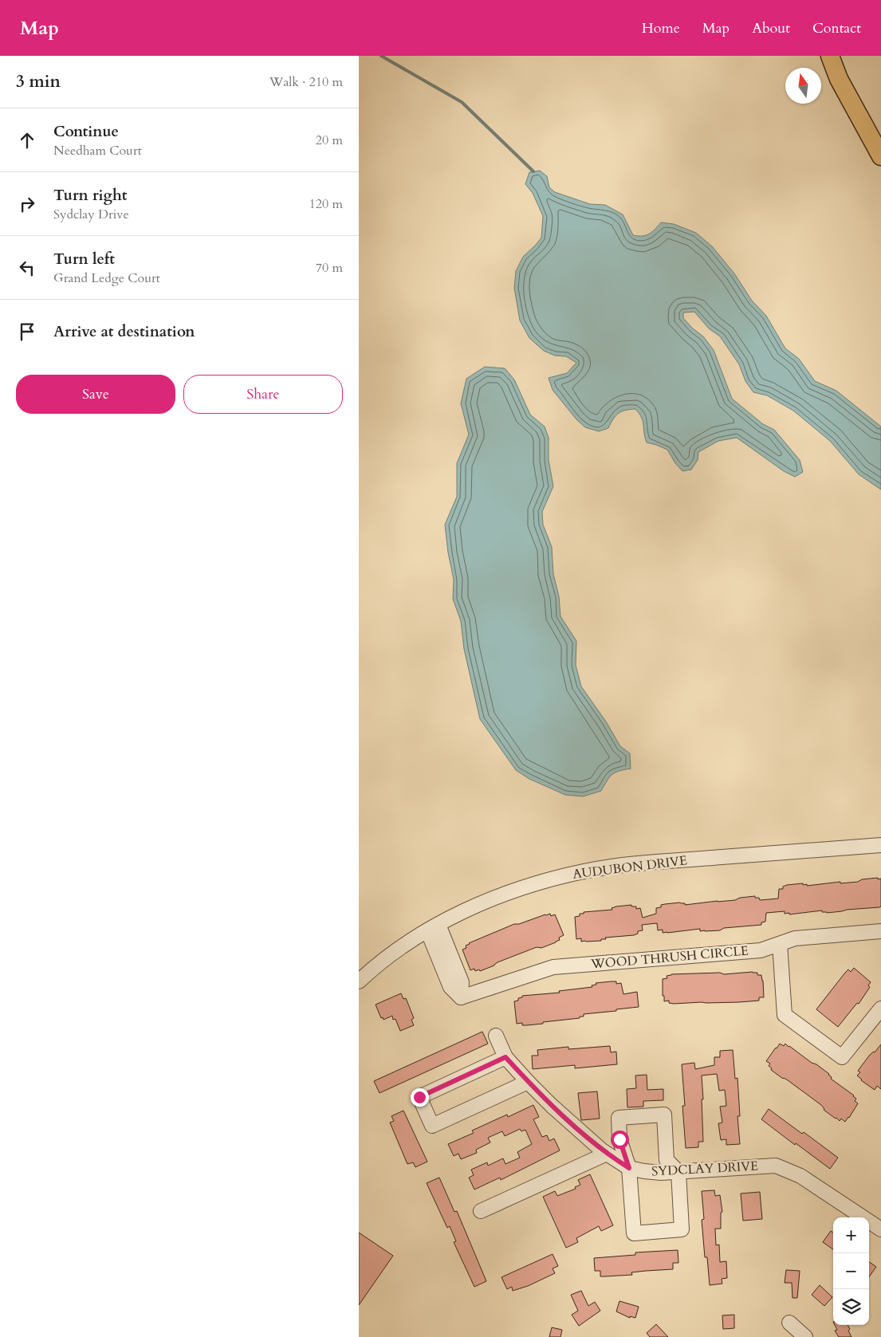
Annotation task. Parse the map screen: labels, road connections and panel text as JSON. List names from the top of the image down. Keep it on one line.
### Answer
{"streets":{"street":["AUDUBON DRIVE","WOOD THRUSH CIRCLE","SYDCLAY DRIVE"]},"crossings":[["AUDUBON DRIVE","WOOD THRUSH CIRCLE"]],"north":"top","page":{"header":"Map","nav":["Home","Map","About","Contact"],"heading":["3 min","Walk · 210 m"],"list":[["Continue","Needham Court","20 m"],["Turn right","Sydclay Drive","120 m"],["Turn left","Grand Ledge Court","70 m"],"Arrive at destination"],"buttons":["Save","Share"],"map_buttons":["+","−"]}}
